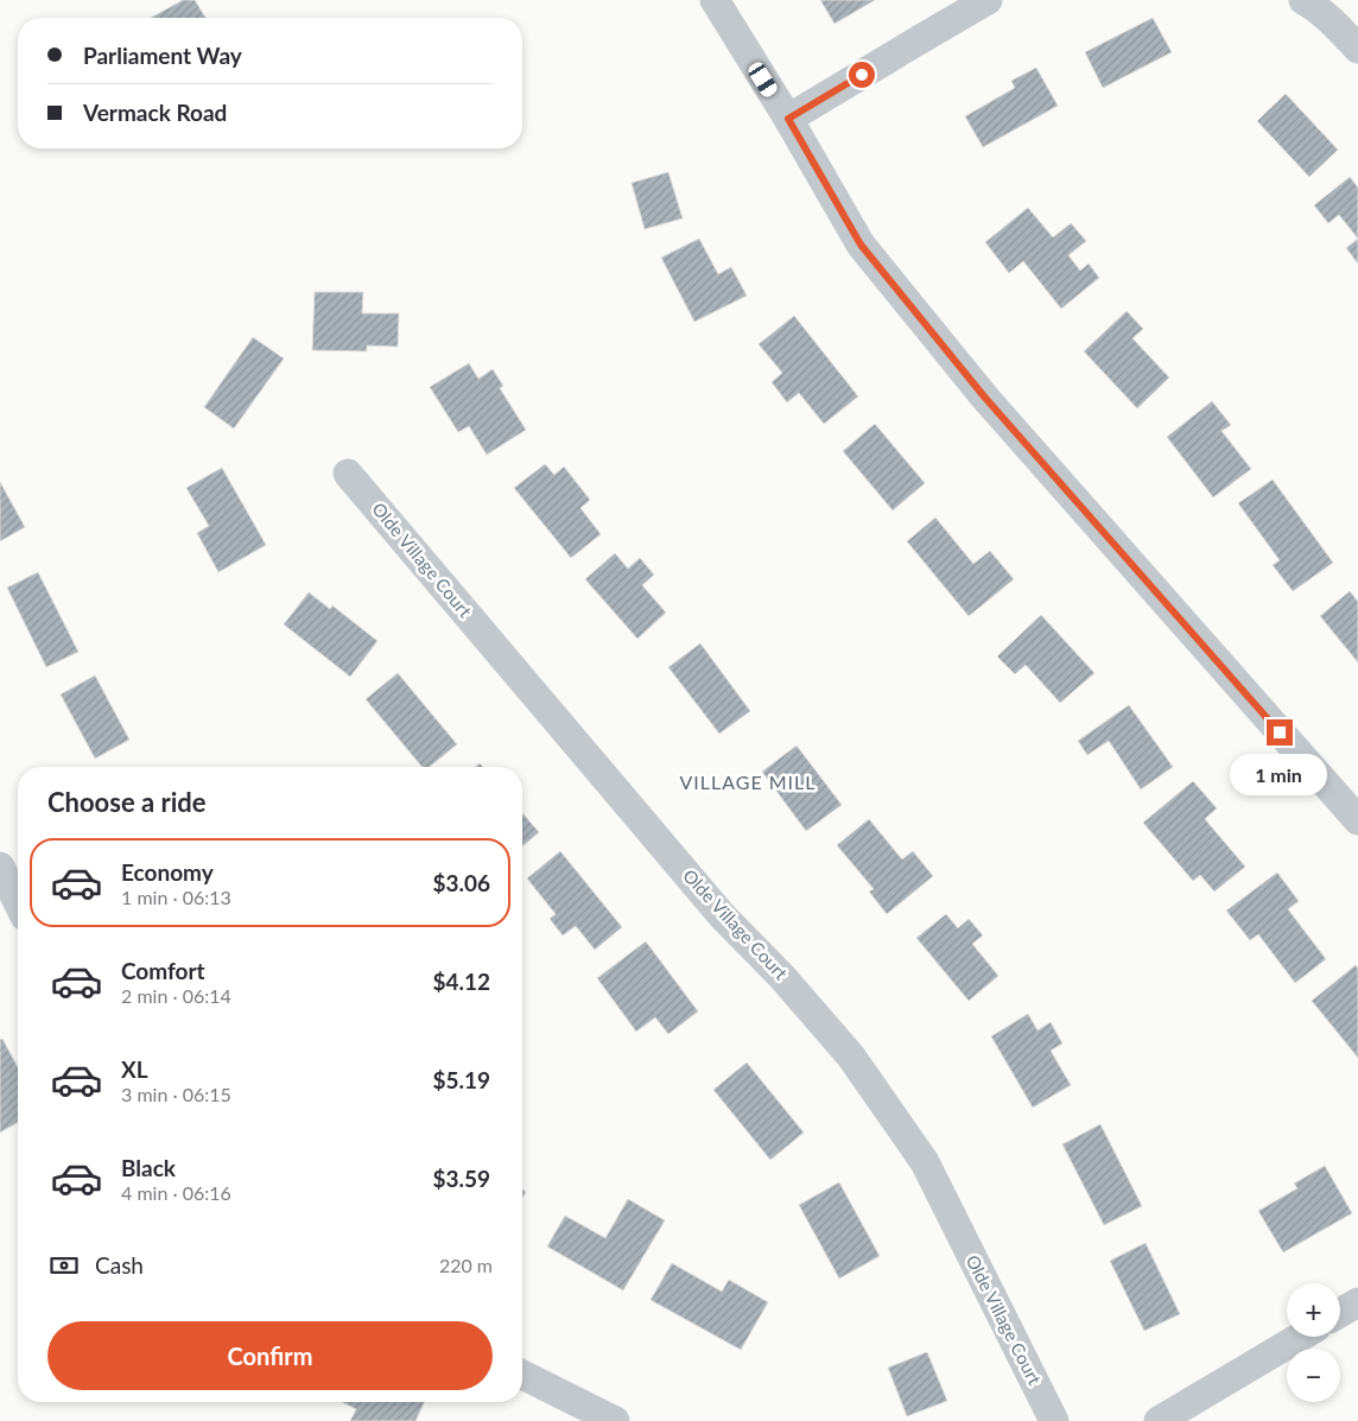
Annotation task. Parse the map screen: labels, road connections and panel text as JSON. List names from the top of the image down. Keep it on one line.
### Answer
{"streets":{"street":["Olde Village Court"]},"districts":["VILLAGE MILL"],"page":{"banner":["Parliament Way","Vermack Road"],"bubble":"1 min","heading":"Choose a ride","list":[{"name":"Economy","note":"1 min · 06:13","value":"$3.06"},{"name":"Comfort","note":"2 min · 06:14","value":"$4.12"},{"name":"XL","note":"3 min · 06:15","value":"$5.19"},{"name":"Black","note":"4 min · 06:16","value":"$3.59"}],"pay":["Cash","220 m"],"map_buttons":["+","−"],"buttons":"Confirm"}}
